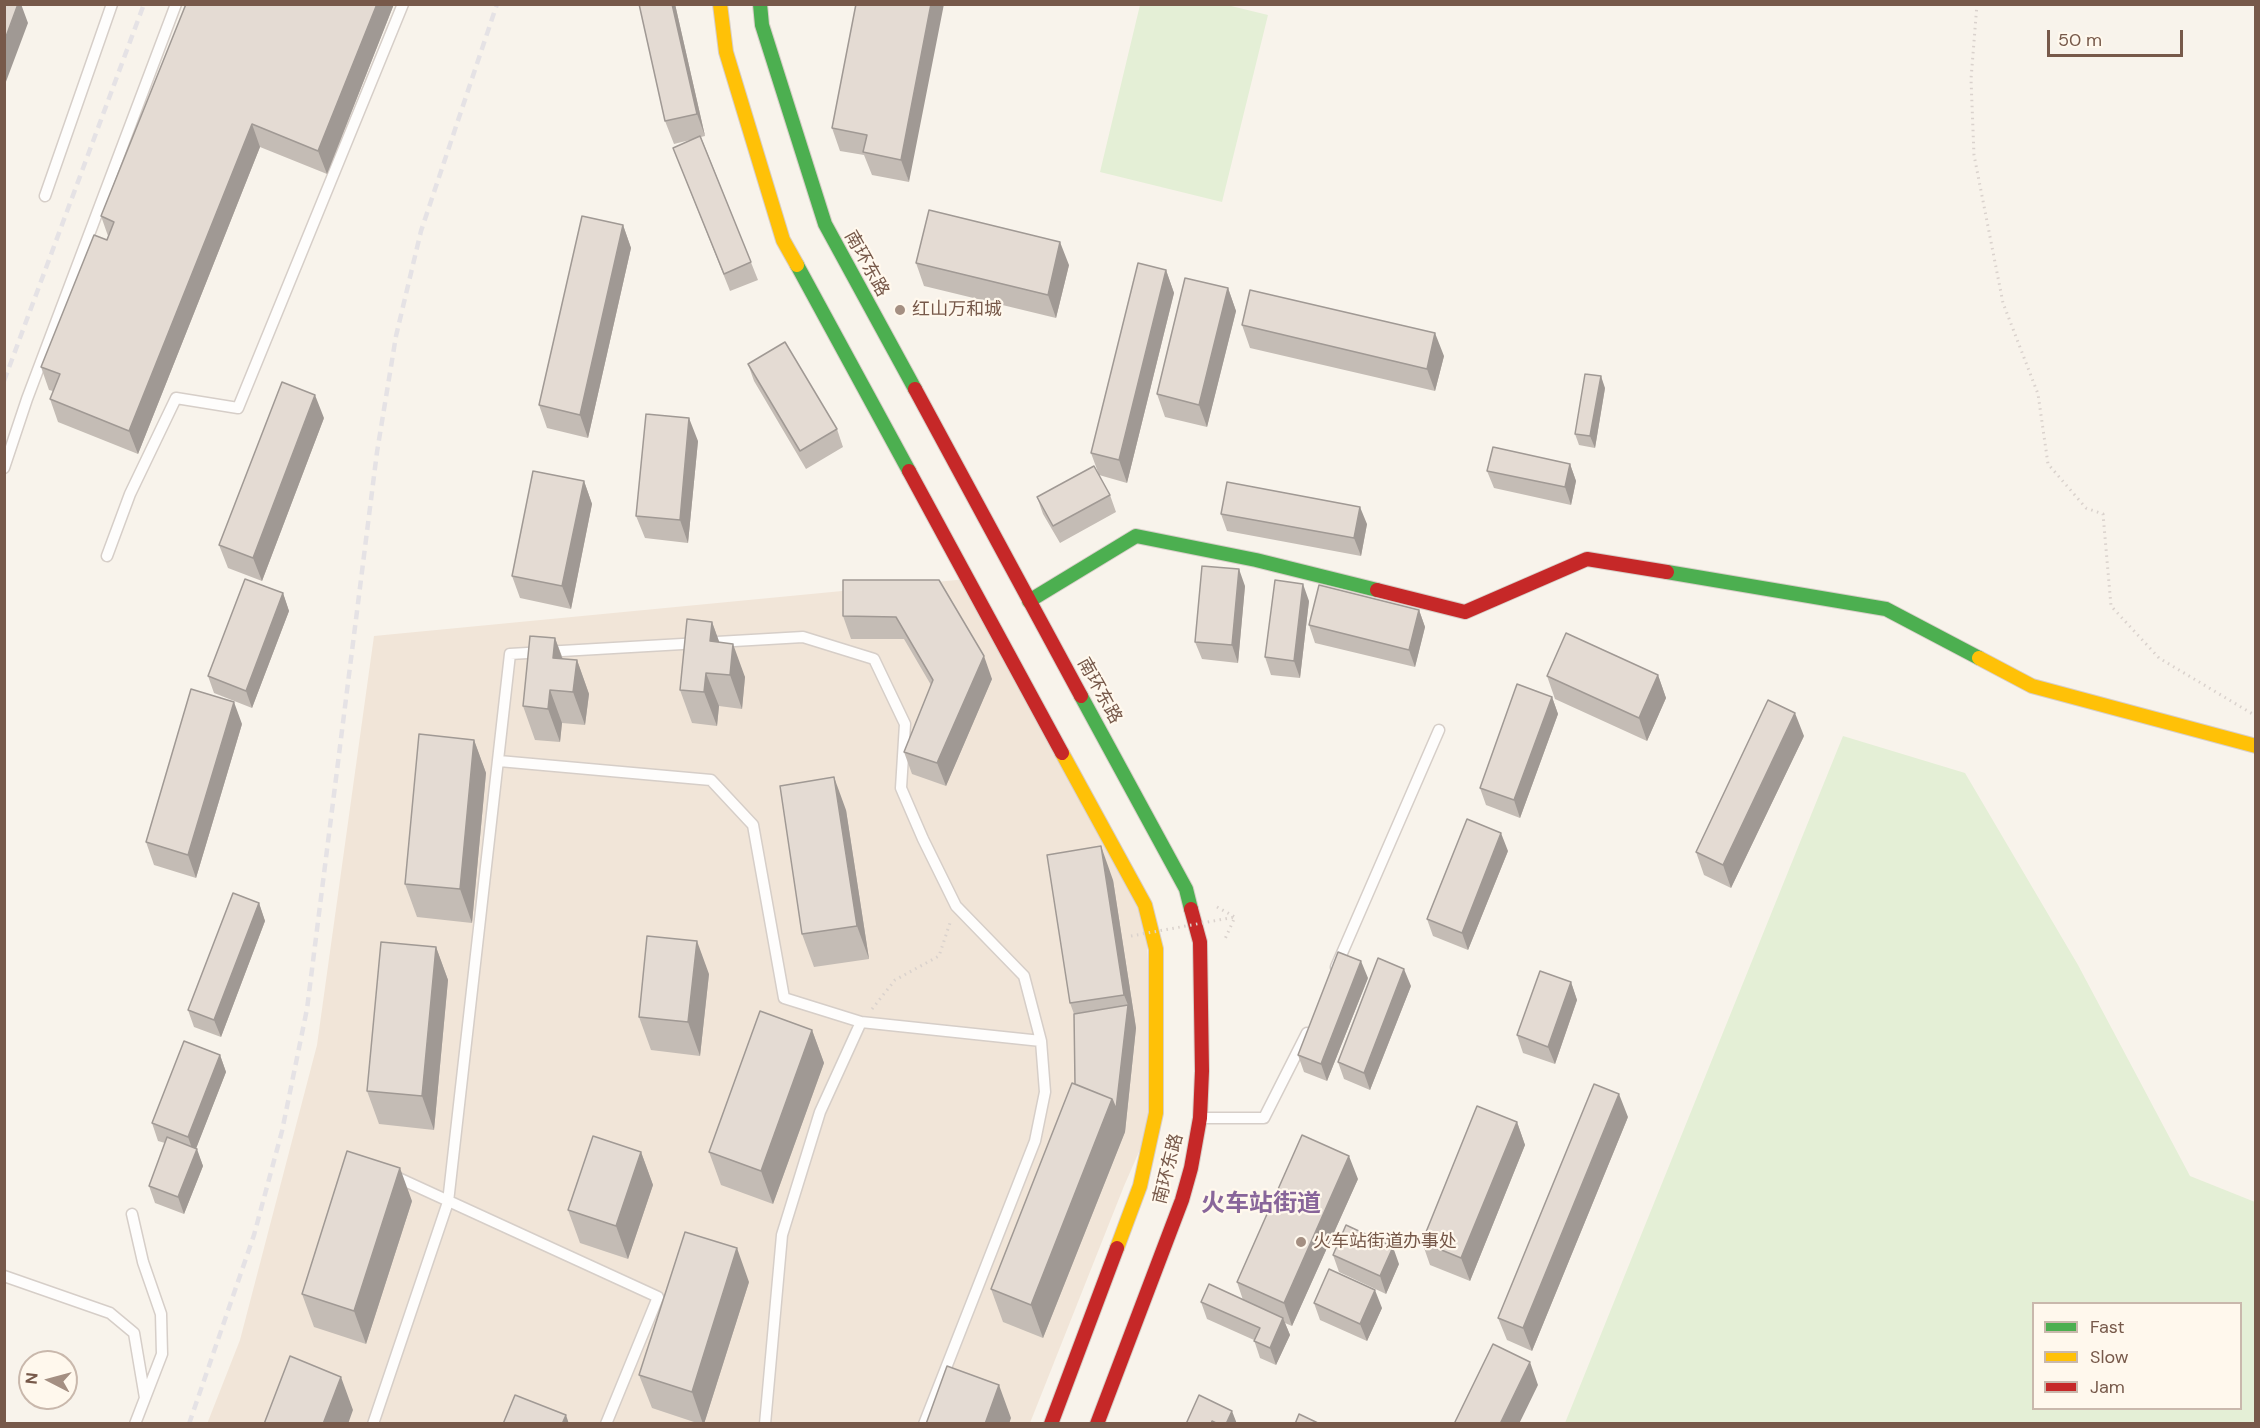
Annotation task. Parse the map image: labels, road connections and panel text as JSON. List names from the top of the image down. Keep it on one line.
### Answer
{"streets":{"main road":["南环东路"]},"districts":["火车站街道"],"places":["红山万和城","火车站街道办事处"],"legend":["Fast","Slow","Jam"],"scale_bar":"50 m","north":"left"}
